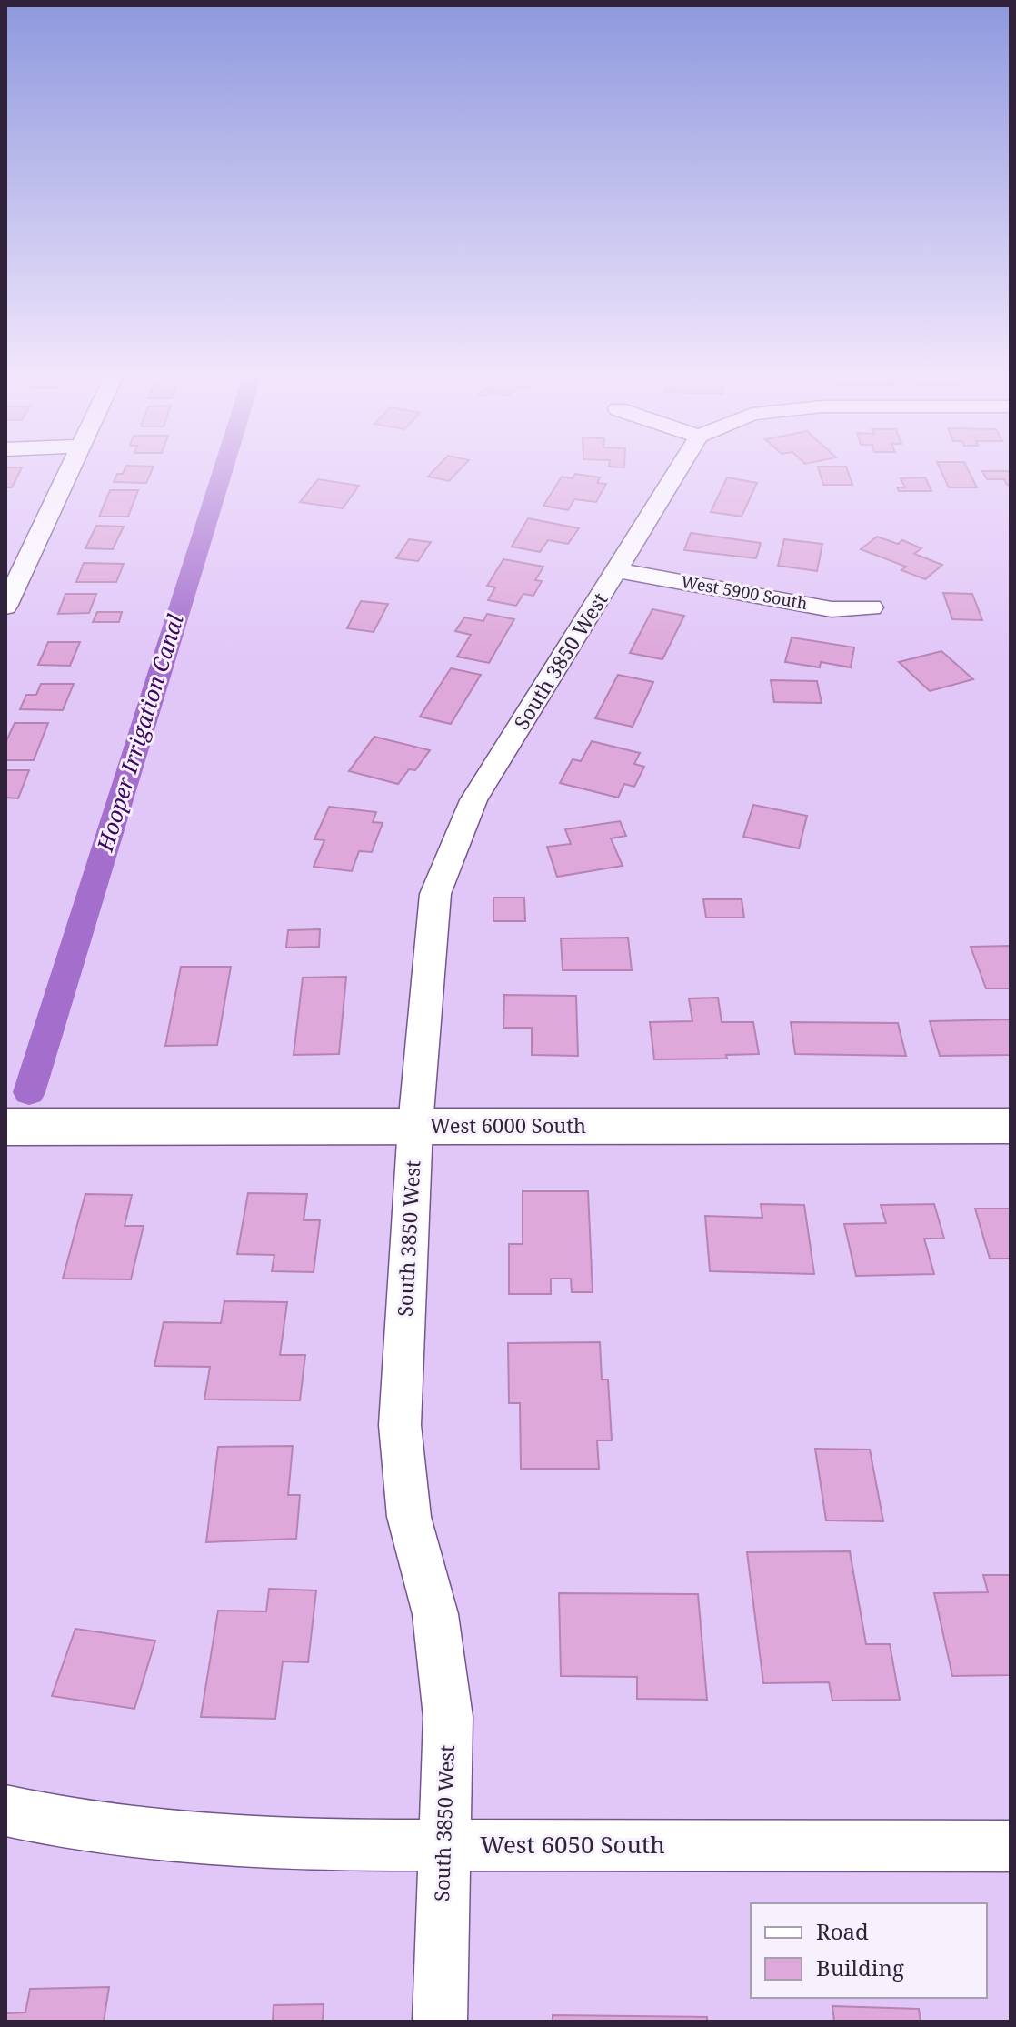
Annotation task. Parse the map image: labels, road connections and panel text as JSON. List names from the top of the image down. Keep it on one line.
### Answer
{"streets":{"street":["West 5900 South","South 3850 West","West 6000 South","West 6050 South"]},"crossings":[["West 5900 South","South 3850 West"],["South 3850 West","West 6000 South"],["South 3850 West","West 6050 South"]],"water":["Hooper Irrigation Canal"],"legend":["Road","Building"]}
